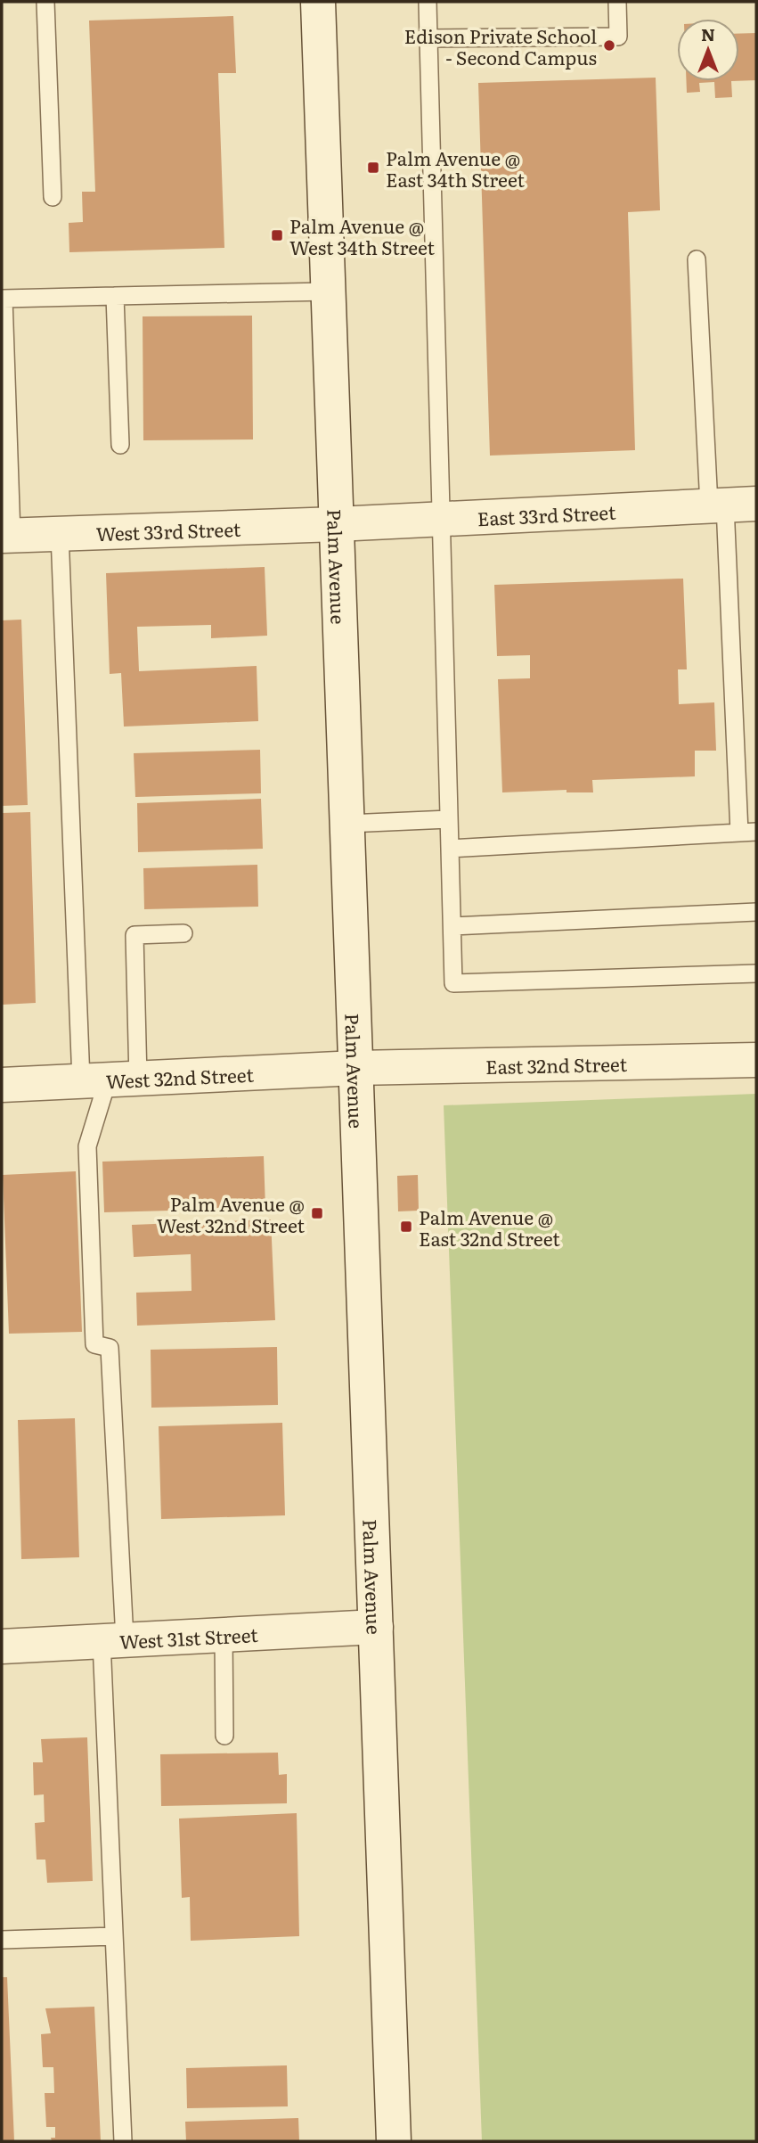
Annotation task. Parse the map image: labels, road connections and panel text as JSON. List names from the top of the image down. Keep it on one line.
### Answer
{"streets":{"main road":["East 33rd Street","West 33rd Street","Palm Avenue","East 32nd Street","West 32nd Street","West 31st Street"]},"crossings":[["East 33rd Street","West 33rd Street"],["East 33rd Street","Palm Avenue"],["West 33rd Street","Palm Avenue"],["Palm Avenue","East 32nd Street"],["Palm Avenue","West 32nd Street"],["Palm Avenue","West 31st Street"],["East 32nd Street","West 32nd Street"]],"places":{"other":["Edison Private School - Second Campus"],"transit":["Palm Avenue @ East 34th Street","Palm Avenue @ West 34th Street","Palm Avenue @ West 32nd Street","Palm Avenue @ East 32nd Street"]},"north":"top"}
